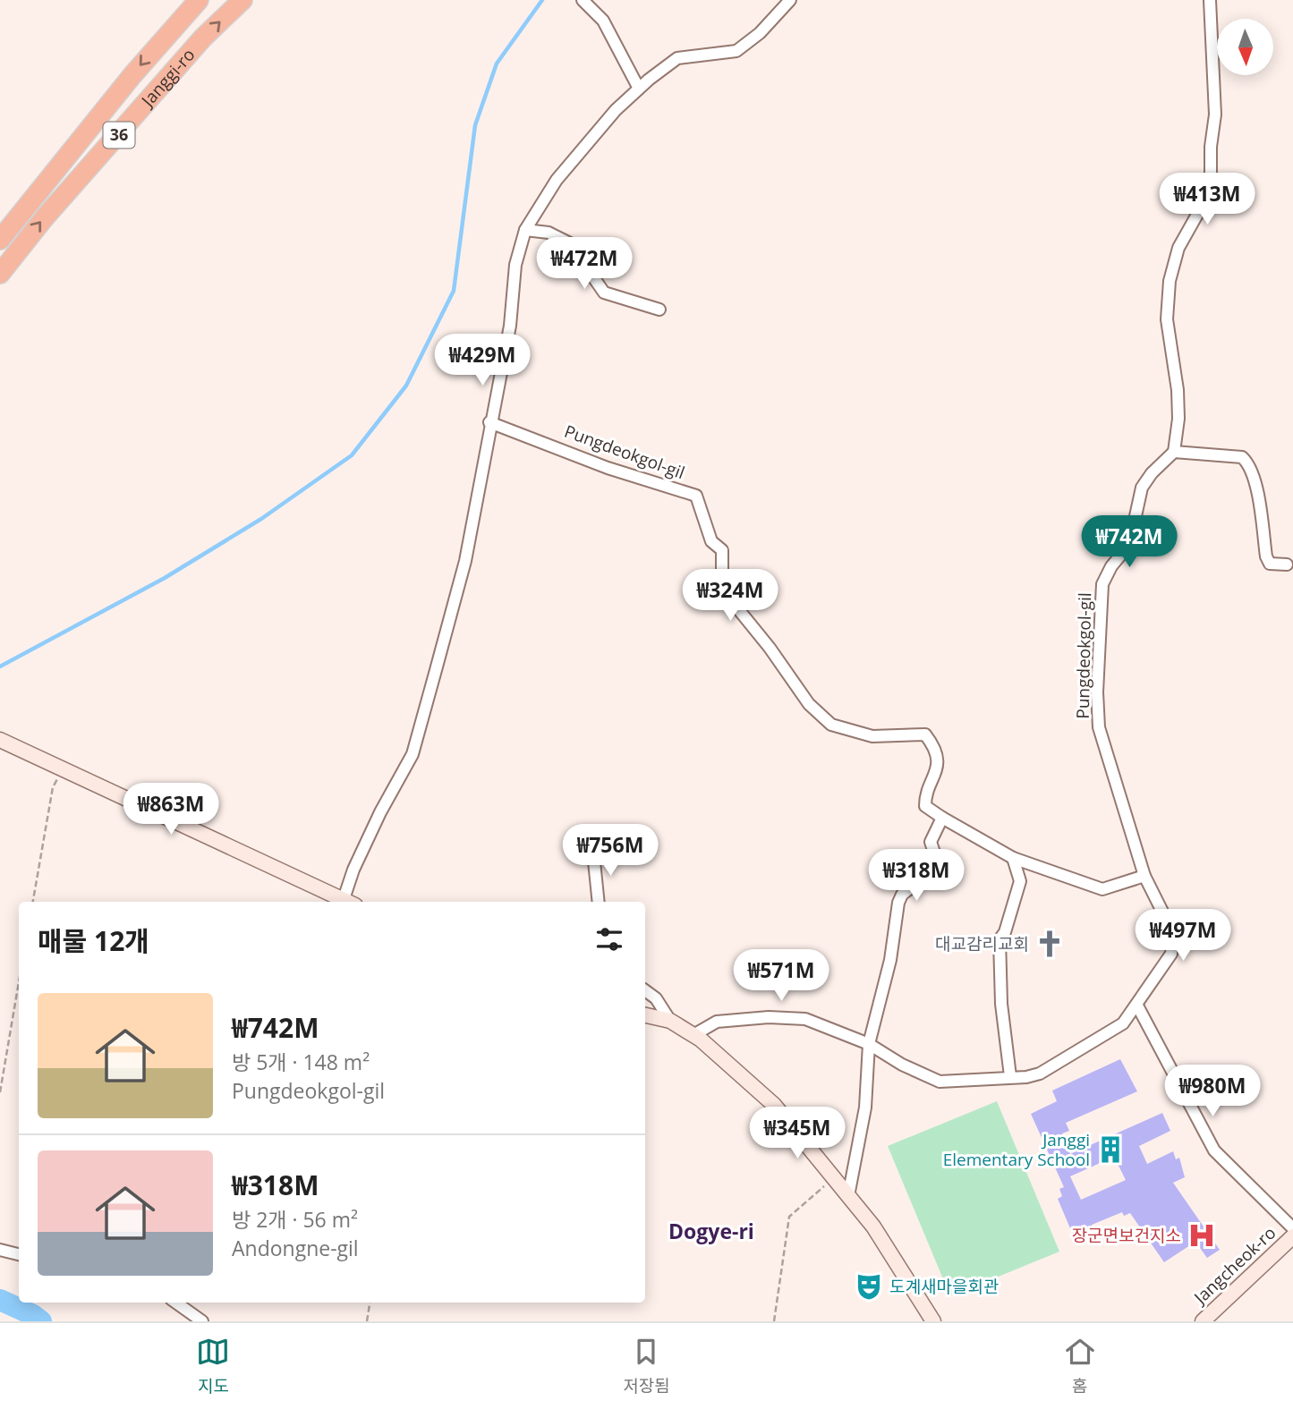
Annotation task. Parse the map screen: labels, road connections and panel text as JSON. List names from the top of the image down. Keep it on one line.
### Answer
{"streets":{"highway":["Janggi-ro","36"],"main road":["Jangcheok-ro"],"street":["Pungdeokgol-gil"]},"crossings":[["Pungdeokgol-gil","Jangcheok-ro"]],"districts":["Dogye-ri"],"places":{"church":["대교감리교회"],"building":["Janggi Elementary School"],"hospital":["장군면보건지소"],"theatre":["도계새마을회관"]},"north":"bottom","page":{"price":["₩413M","₩472M","₩429M","₩742M","₩324M","₩863M","₩756M","₩318M","₩497M","₩571M","₩980M","₩345M"],"heading":"매물 12개","list":[{"name":"₩742M","note":"방 5개 · 148 m² · Pungdeokgol-gil"},{"name":"₩318M","note":"방 2개 · 56 m² · Andongne-gil"}],"tabs":["지도","저장됨","홈"]}}
